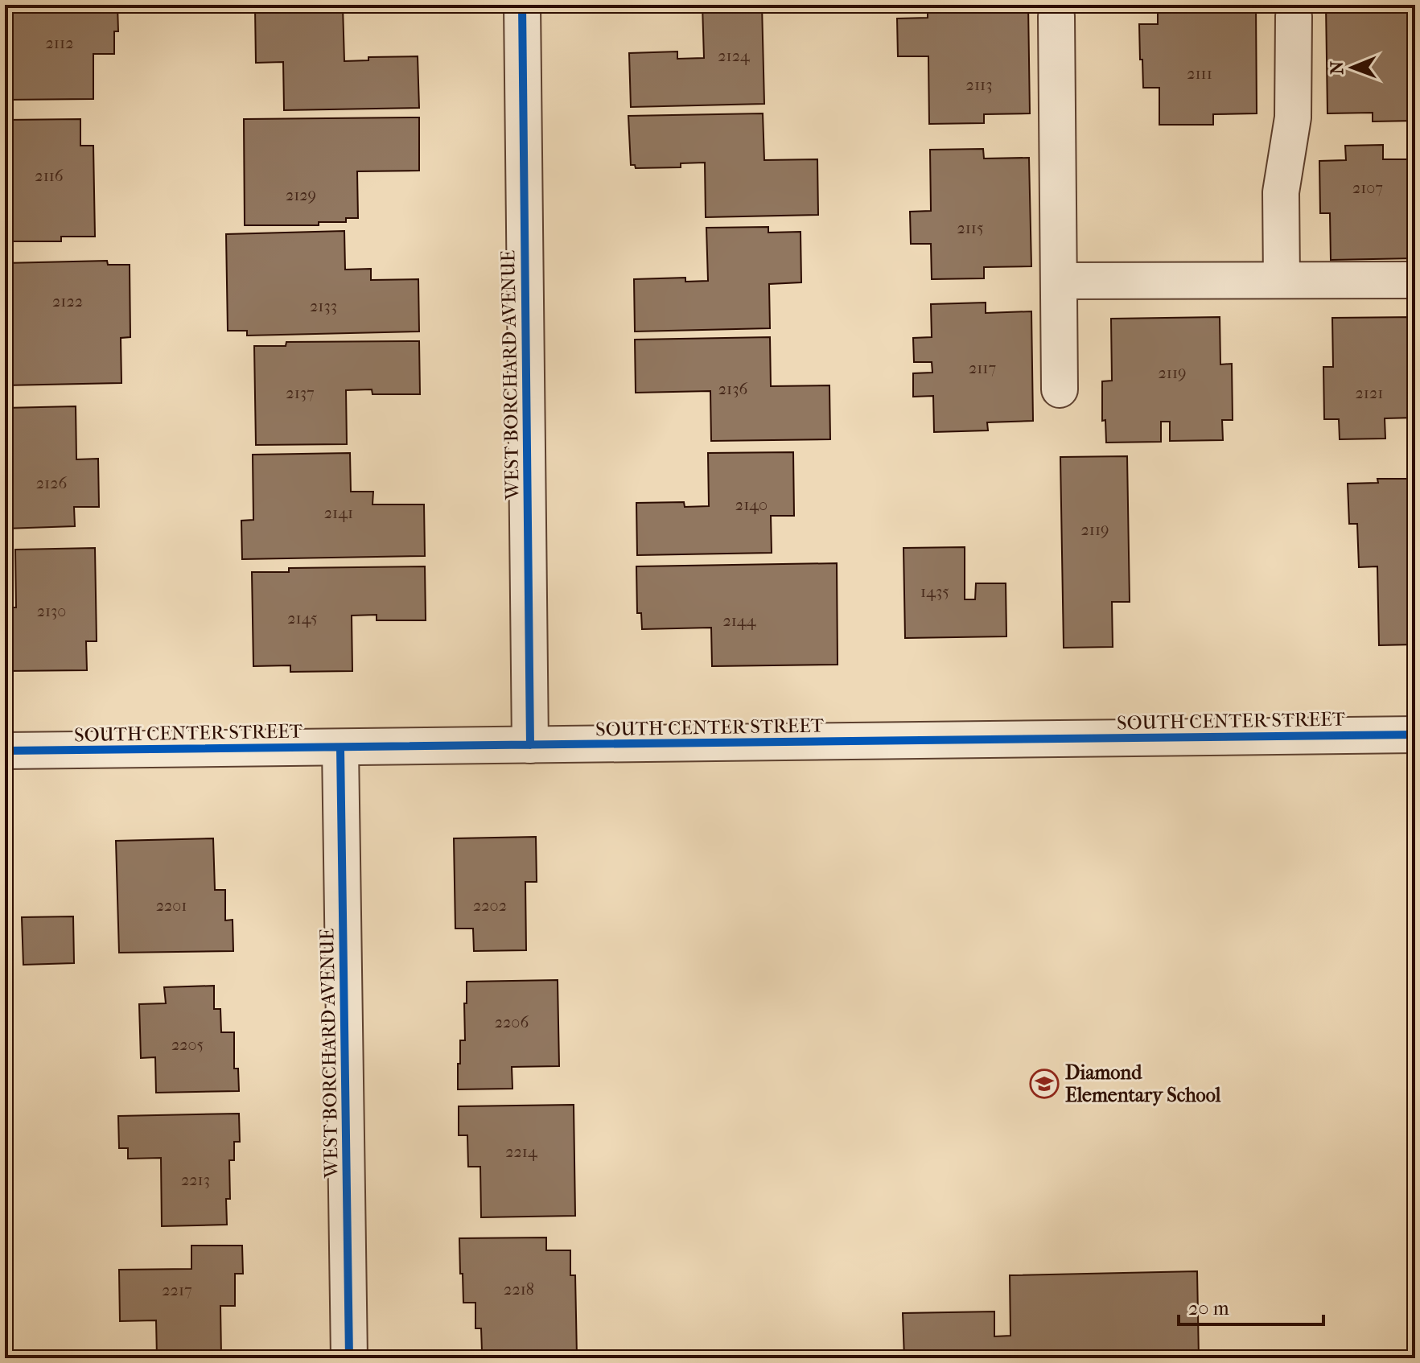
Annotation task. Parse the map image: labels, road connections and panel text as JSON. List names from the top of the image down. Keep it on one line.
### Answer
{"streets":{"street":["WEST BORCHARD AVENUE","SOUTH CENTER STREET"]},"crossings":[["WEST BORCHARD AVENUE","SOUTH CENTER STREET"]],"places":{"school or university":["Diamond Elementary School"]},"house_numbers":["2112","2124","2111","2113","2116","2107","2129","2115","2122","2133","2117","2119","2136","2137","2121","2126","2140","2141","2119","1435","2130","2145","2144","2201","2202","2206","2205","2214","2213","2218","2217"],"scale_bar":"20 m","north":"left"}
